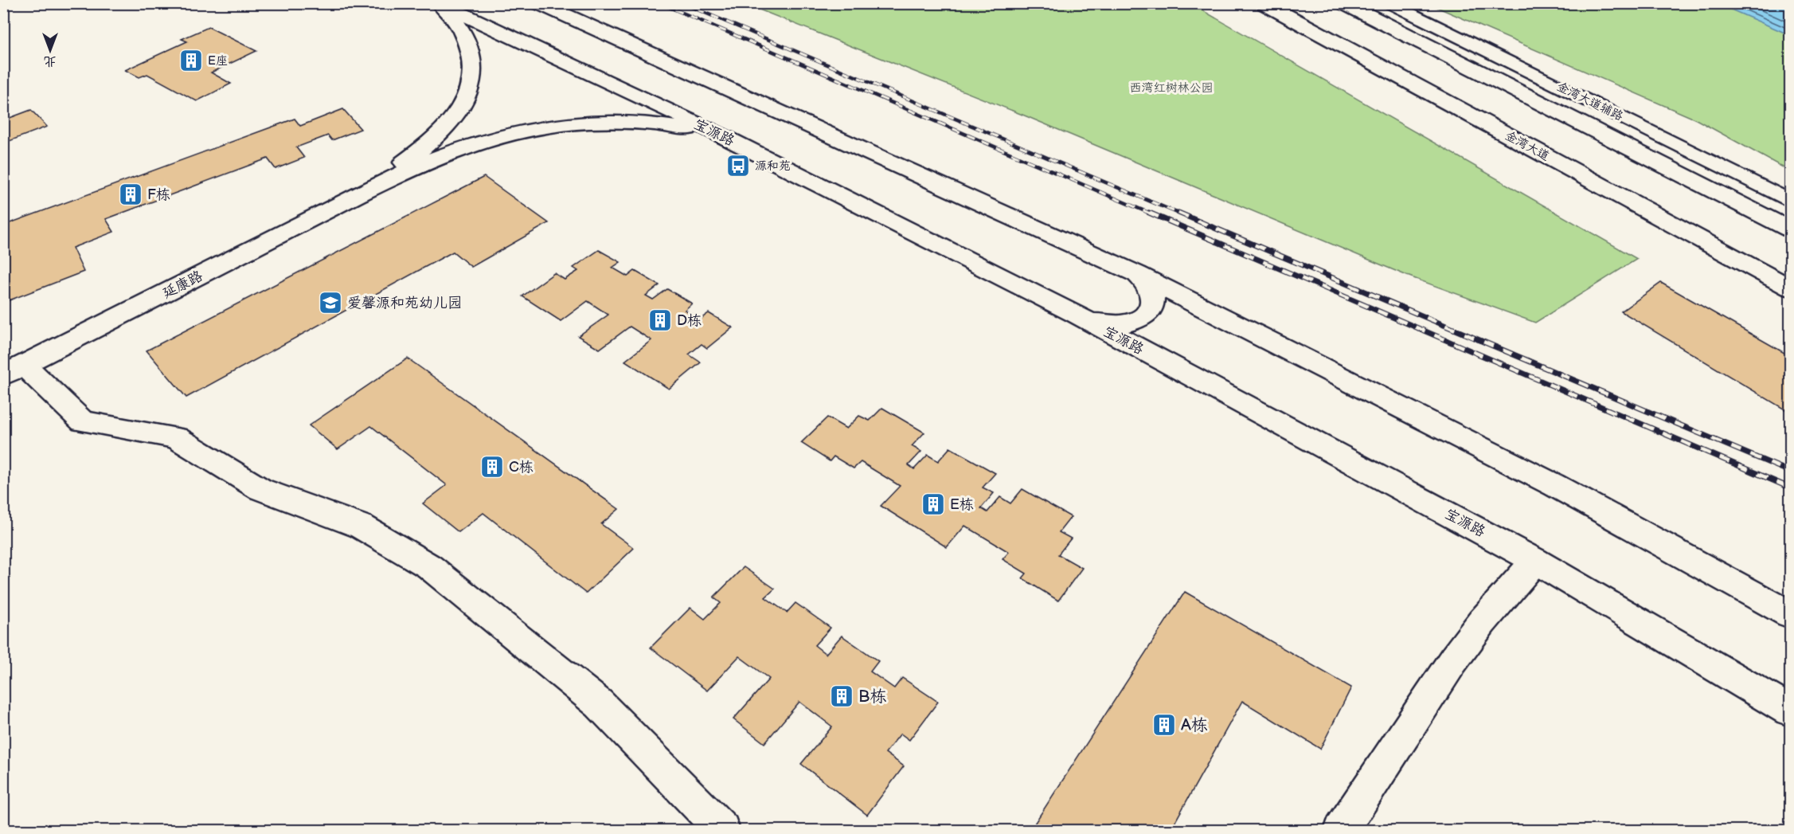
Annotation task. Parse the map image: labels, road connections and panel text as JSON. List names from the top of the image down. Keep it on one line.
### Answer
{"streets":{"main road":["宝源路","金湾大道","延康路"],"lane":["金湾大道辅路"]},"parks":["西湾红树林公园"],"places":{"building":["E座","F栋","D栋","C栋","E栋","B栋","A栋"],"bus stop":["源和苑"],"school or university":["爱馨源和苑幼儿园"]},"north":"bottom"}
